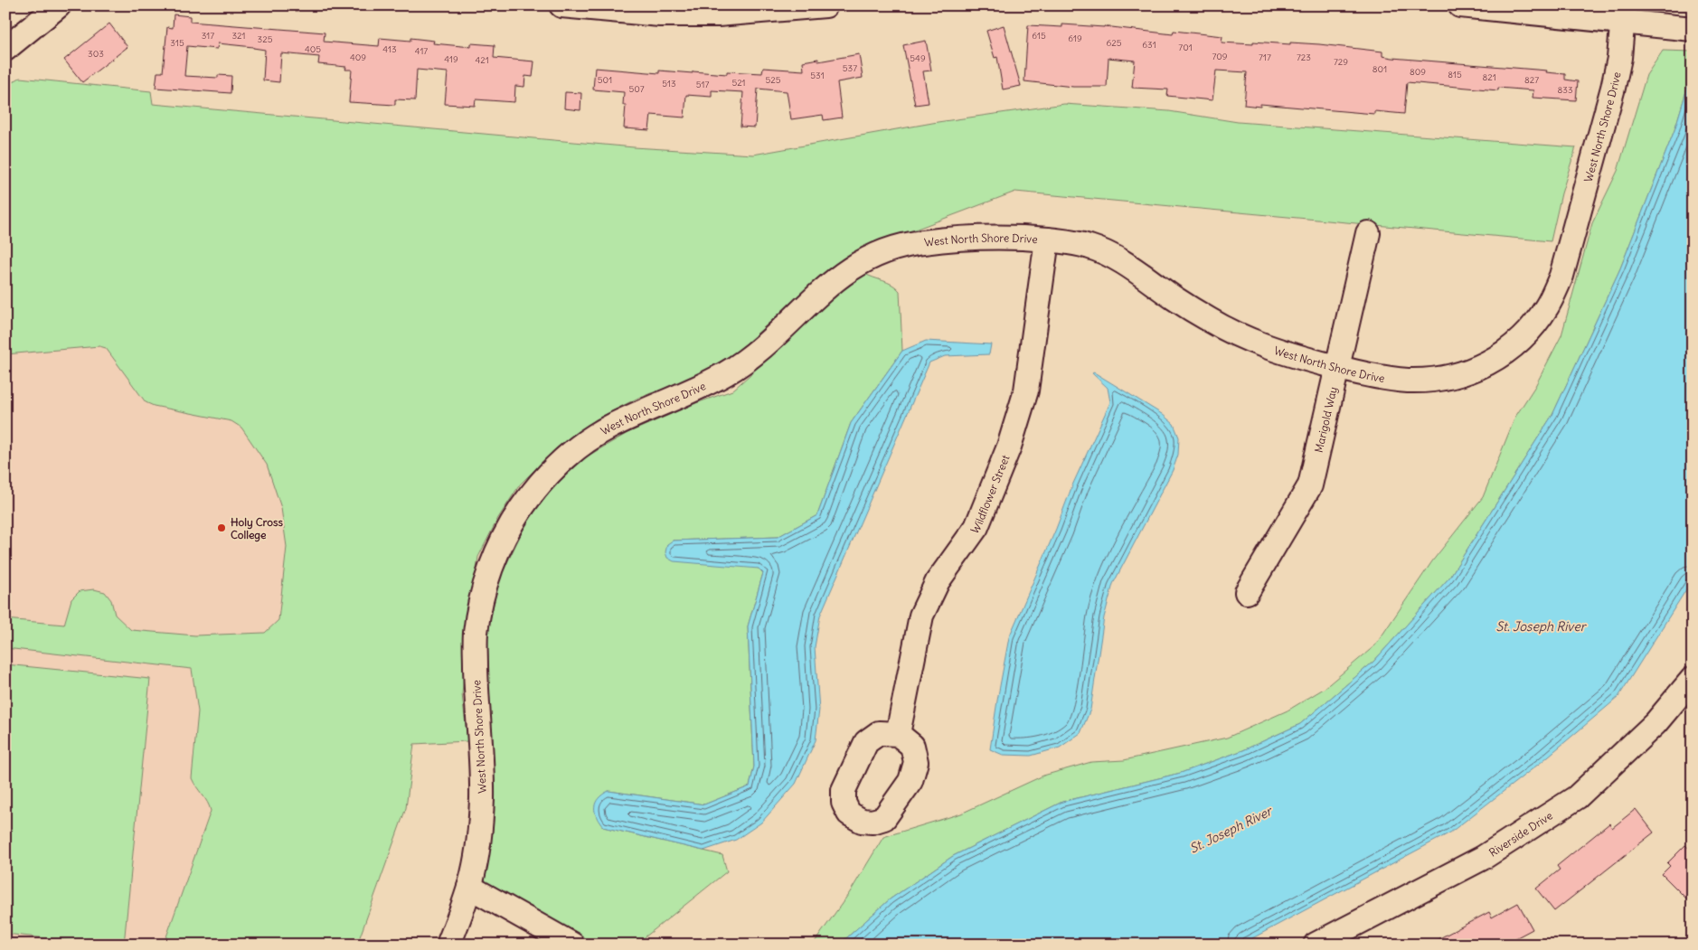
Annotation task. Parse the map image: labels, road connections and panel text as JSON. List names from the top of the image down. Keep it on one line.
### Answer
{"streets":{"street":["West North Shore Drive","Marigold Way","Wildflower Street","Riverside Drive"]},"crossings":[["West North Shore Drive","Marigold Way"],["West North Shore Drive","Wildflower Street"]],"water":["St. Joseph River"],"places":["Holy Cross College"],"house_numbers":["317","321","615","619","325","315","625","631","701","405","413","417","303","709","409","717","723","549","419","421","729","537","801","809","815","531","821","501","525","827","521","513","517","507","833"]}
